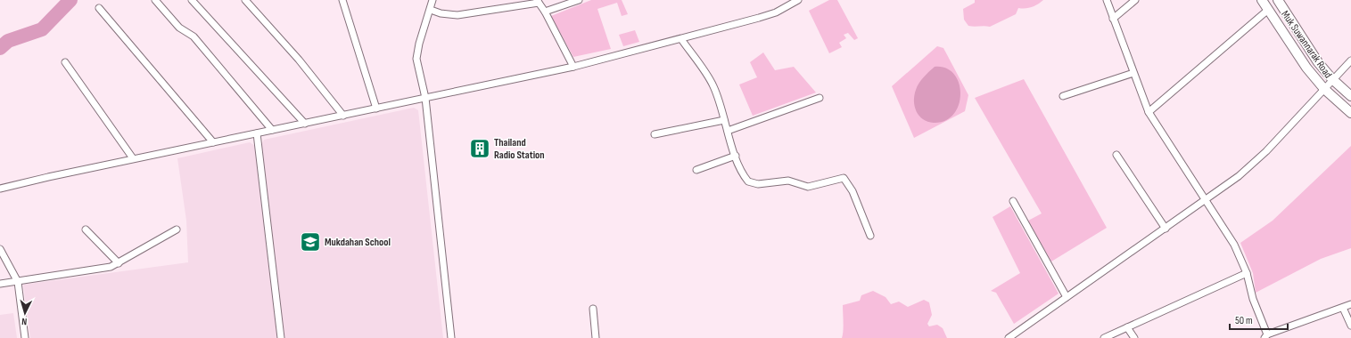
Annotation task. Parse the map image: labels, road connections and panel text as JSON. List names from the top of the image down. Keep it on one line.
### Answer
{"streets":{"main road":["Muk Suwannarak Road"]},"places":{"building":["Thailand Radio Station"],"school or university":["Mukdahan School"]},"scale_bar":"50 m","north":"bottom"}
